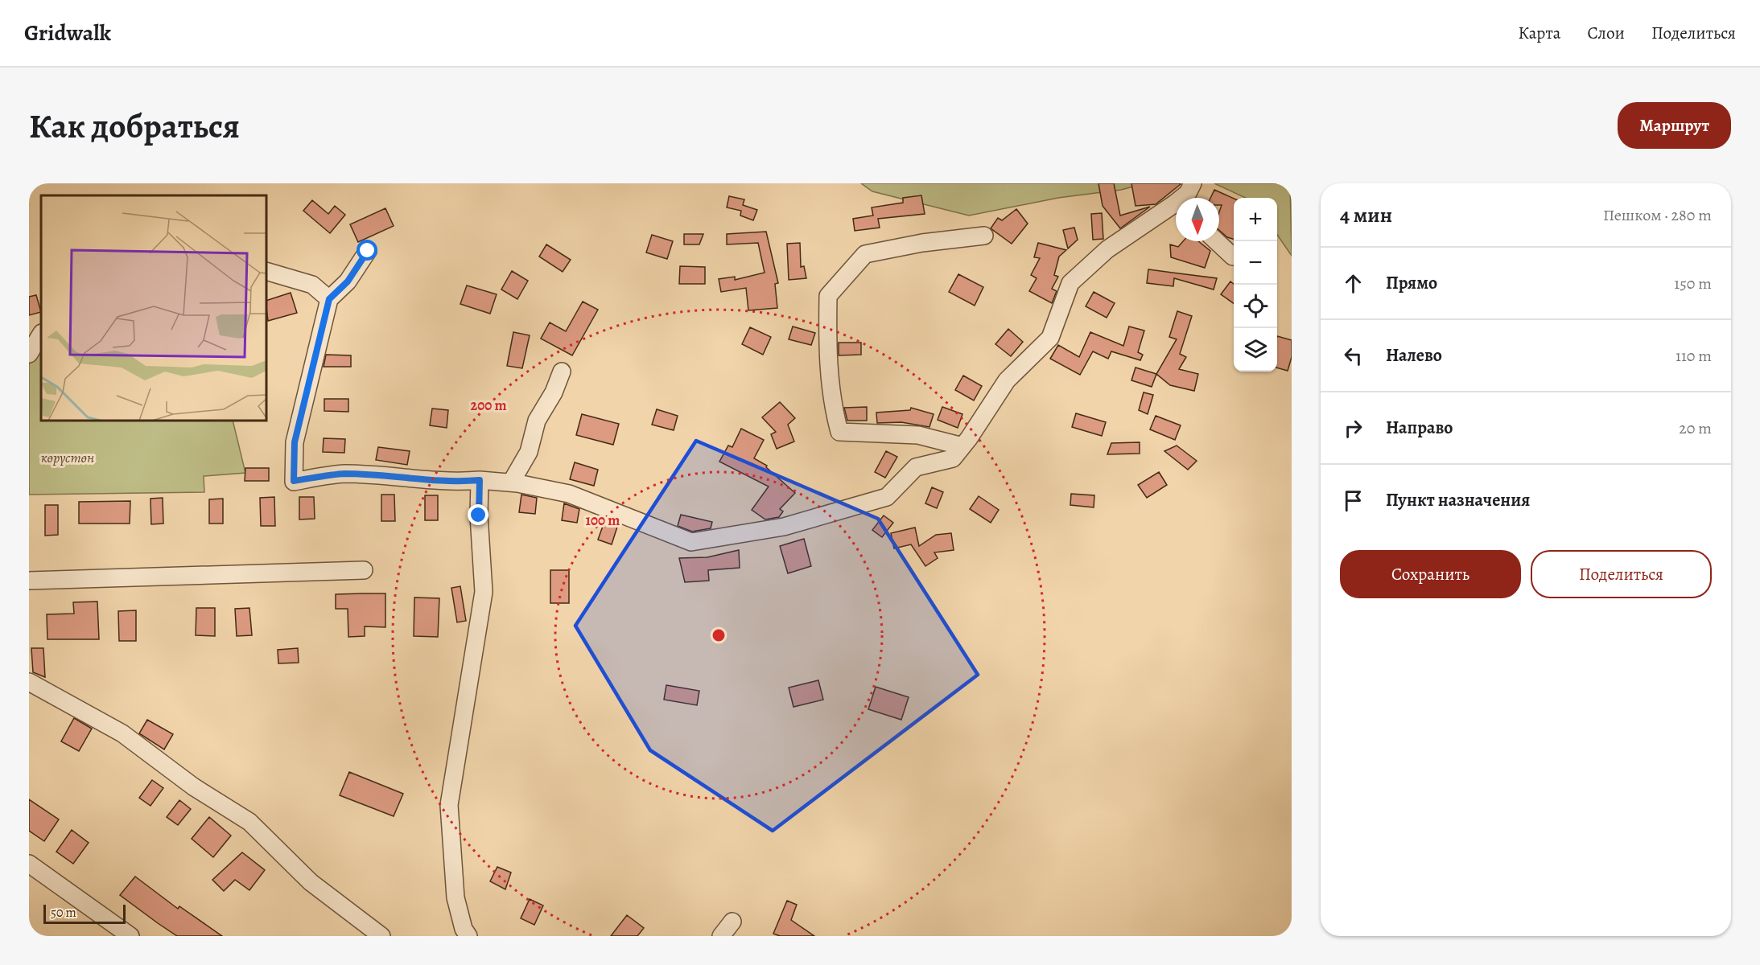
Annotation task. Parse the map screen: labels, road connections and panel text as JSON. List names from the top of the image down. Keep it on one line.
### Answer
{"parks":["көрүстөн"],"scale_bar":"50 m","north":"bottom","page":{"header":"Gridwalk","nav":["Карта","Слои","Поделиться"],"buttons":["Маршрут",["Сохранить","Поделиться"]],"title":"Как добраться","heading":["4 мин","Пешком · 280 m"],"map_buttons":["+","−"],"list":[["Прямо","150 m"],["Налево","110 m"],["Направо","20 m"],"Пункт назначения"],"scale":"50 m"},"rings":["200 m","100 m"]}
